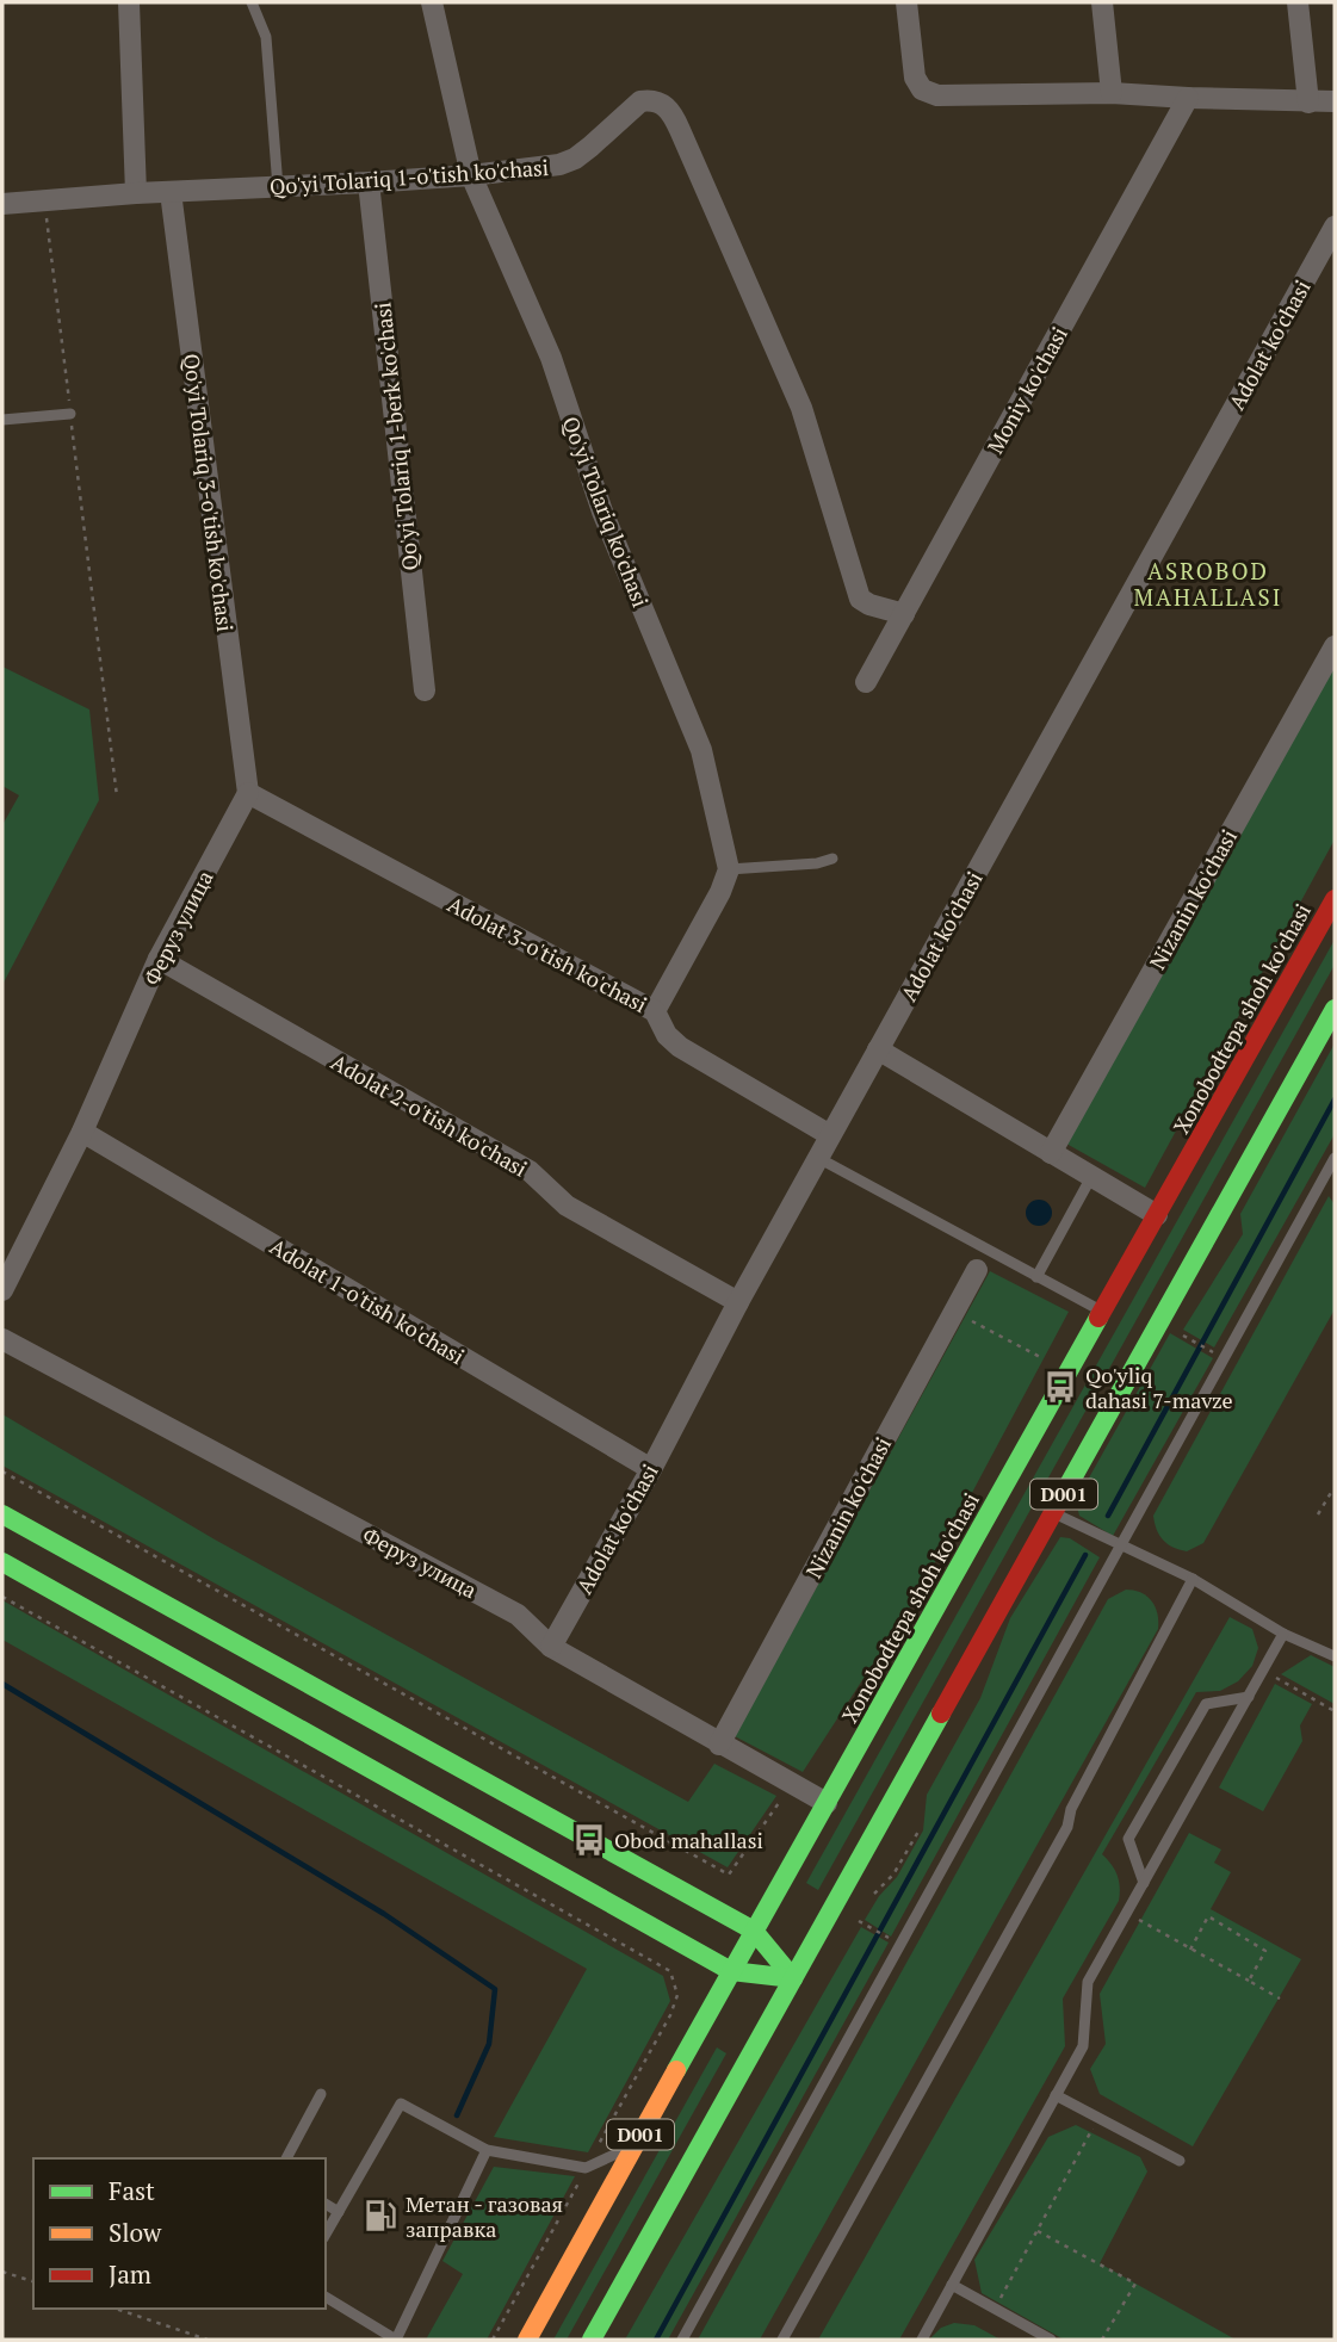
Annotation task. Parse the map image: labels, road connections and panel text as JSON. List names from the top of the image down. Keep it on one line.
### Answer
{"streets":{"main road":["Xonobodtepa shoh ko'chasi","D001"],"street":["Qo'yi Tolariq 1-o'tish ko'chasi","Adolat ko'chasi","Moniy ko'chasi","Qo'yi Tolariq 1-berk ko'chasi","Qo'yi Tolariq 3-o'tish ko'chasi","Qo'yi Tolariq ko'chasi","Nizanin ko'chasi","Феруз улица","Adolat 3-o'tish ko'chasi","Adolat 2-o'tish ko'chasi","Adolat 1-o'tish ko'chasi"]},"crossings":[["Qo'yi Tolariq 1-o'tish ko'chasi","Moniy ko'chasi"],["Qo'yi Tolariq 1-o'tish ko'chasi","Qo'yi Tolariq 1-berk ko'chasi"],["Qo'yi Tolariq 1-o'tish ko'chasi","Qo'yi Tolariq 3-o'tish ko'chasi"],["Qo'yi Tolariq 1-o'tish ko'chasi","Qo'yi Tolariq ko'chasi"],["Adolat ko'chasi","Феруз улица"],["Adolat ko'chasi","Adolat 3-o'tish ko'chasi"],["Adolat ko'chasi","Adolat 2-o'tish ko'chasi"],["Adolat ko'chasi","Adolat 1-o'tish ko'chasi"],["Qo'yi Tolariq 3-o'tish ko'chasi","Феруз улица"],["Qo'yi Tolariq 3-o'tish ko'chasi","Adolat 3-o'tish ko'chasi"],["Nizanin ko'chasi","Феруз улица"],["Феруз улица","Adolat 3-o'tish ko'chasi"],["Феруз улица","Xonobodtepa shoh ko'chasi"],["Феруз улица","Adolat 2-o'tish ko'chasi"],["Феруз улица","Adolat 1-o'tish ko'chasi"]],"districts":["ASROBOD MAHALLASI"],"places":{"bus stop":["Qo'yliq dahasi 7-mavze","Obod mahallasi"],"fuel station":["Метан - газовая заправка"]},"legend":["Fast","Slow","Jam"]}
